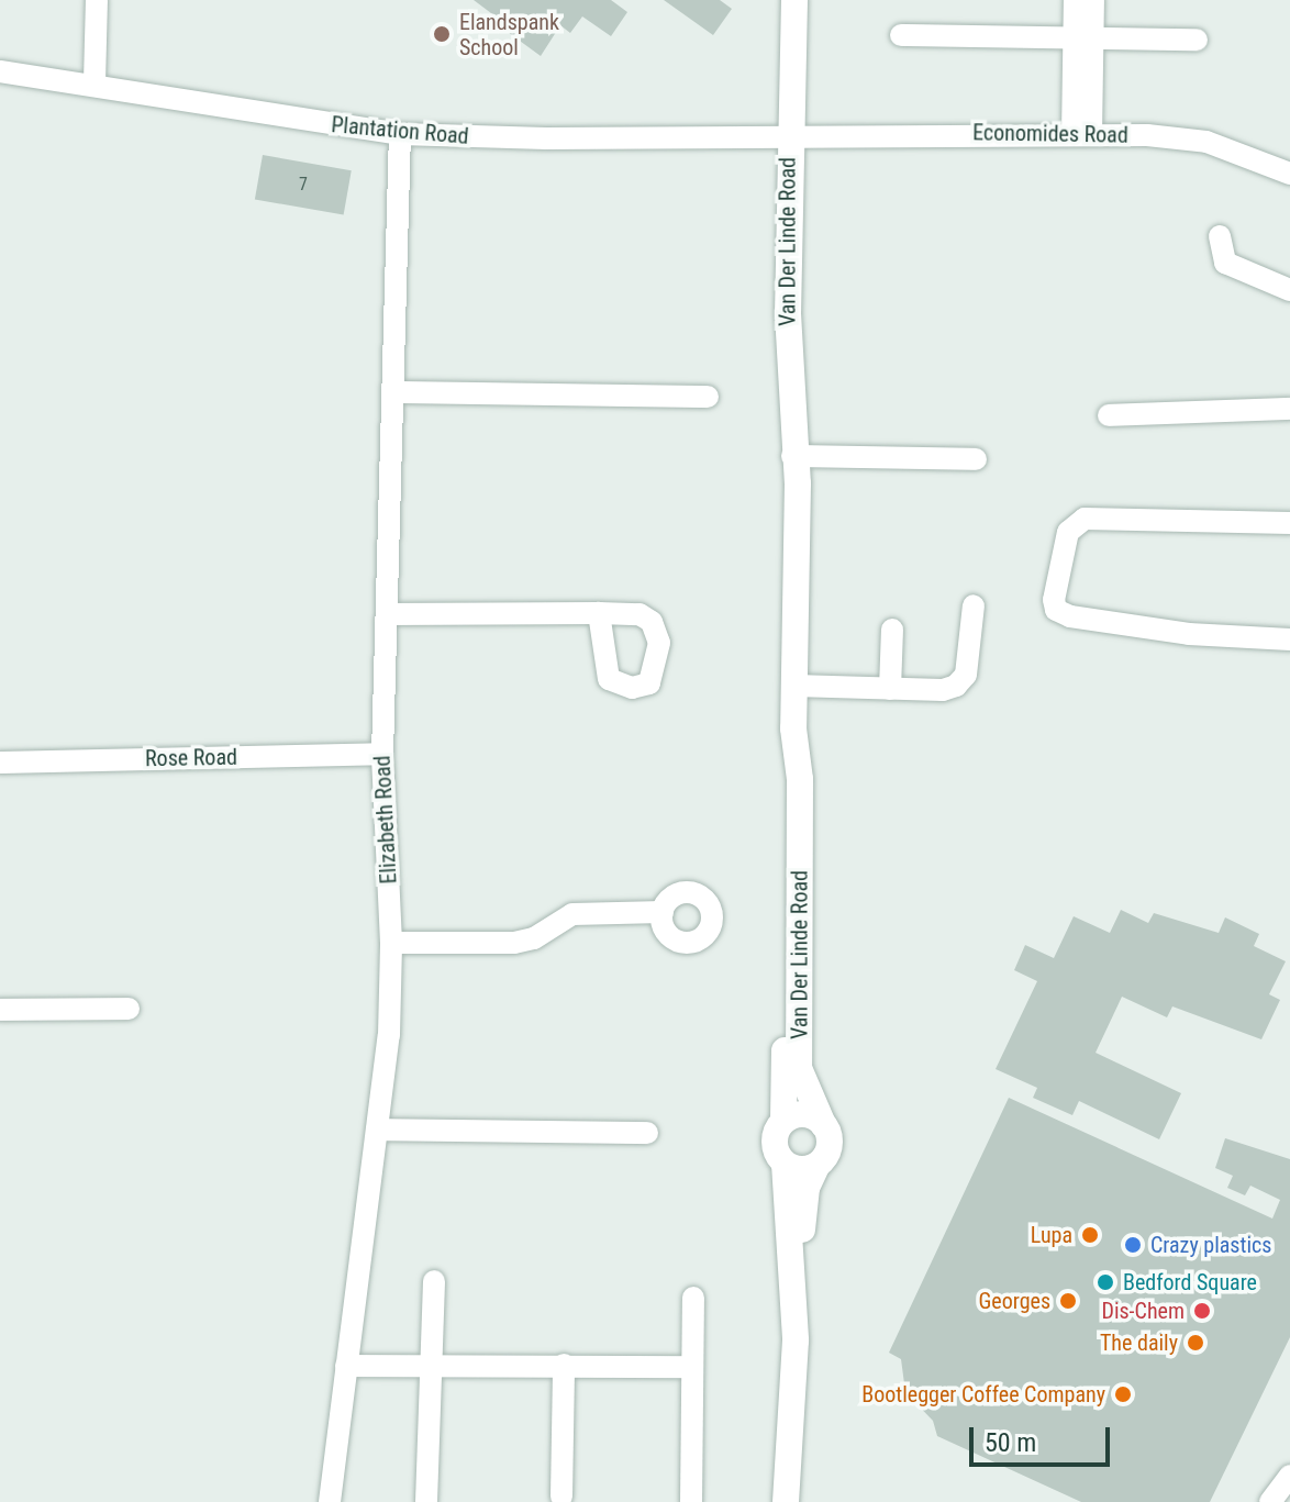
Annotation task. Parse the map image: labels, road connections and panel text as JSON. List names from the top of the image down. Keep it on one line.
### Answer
{"streets":{"main road":["Van Der Linde Road"],"street":["Plantation Road","Economides Road","Rose Road","Elizabeth Road"]},"crossings":[["Plantation Road","Economides Road"],["Plantation Road","Van Der Linde Road"],["Plantation Road","Elizabeth Road"],["Economides Road","Van Der Linde Road"],["Rose Road","Elizabeth Road"]],"places":["Elandspank School","Lupa","Crazy plastics","Bedford Square","Georges","Dis-Chem","The daily","Bootlegger Coffee Company"],"house_numbers":["7"],"scale_bar":"50 m"}
